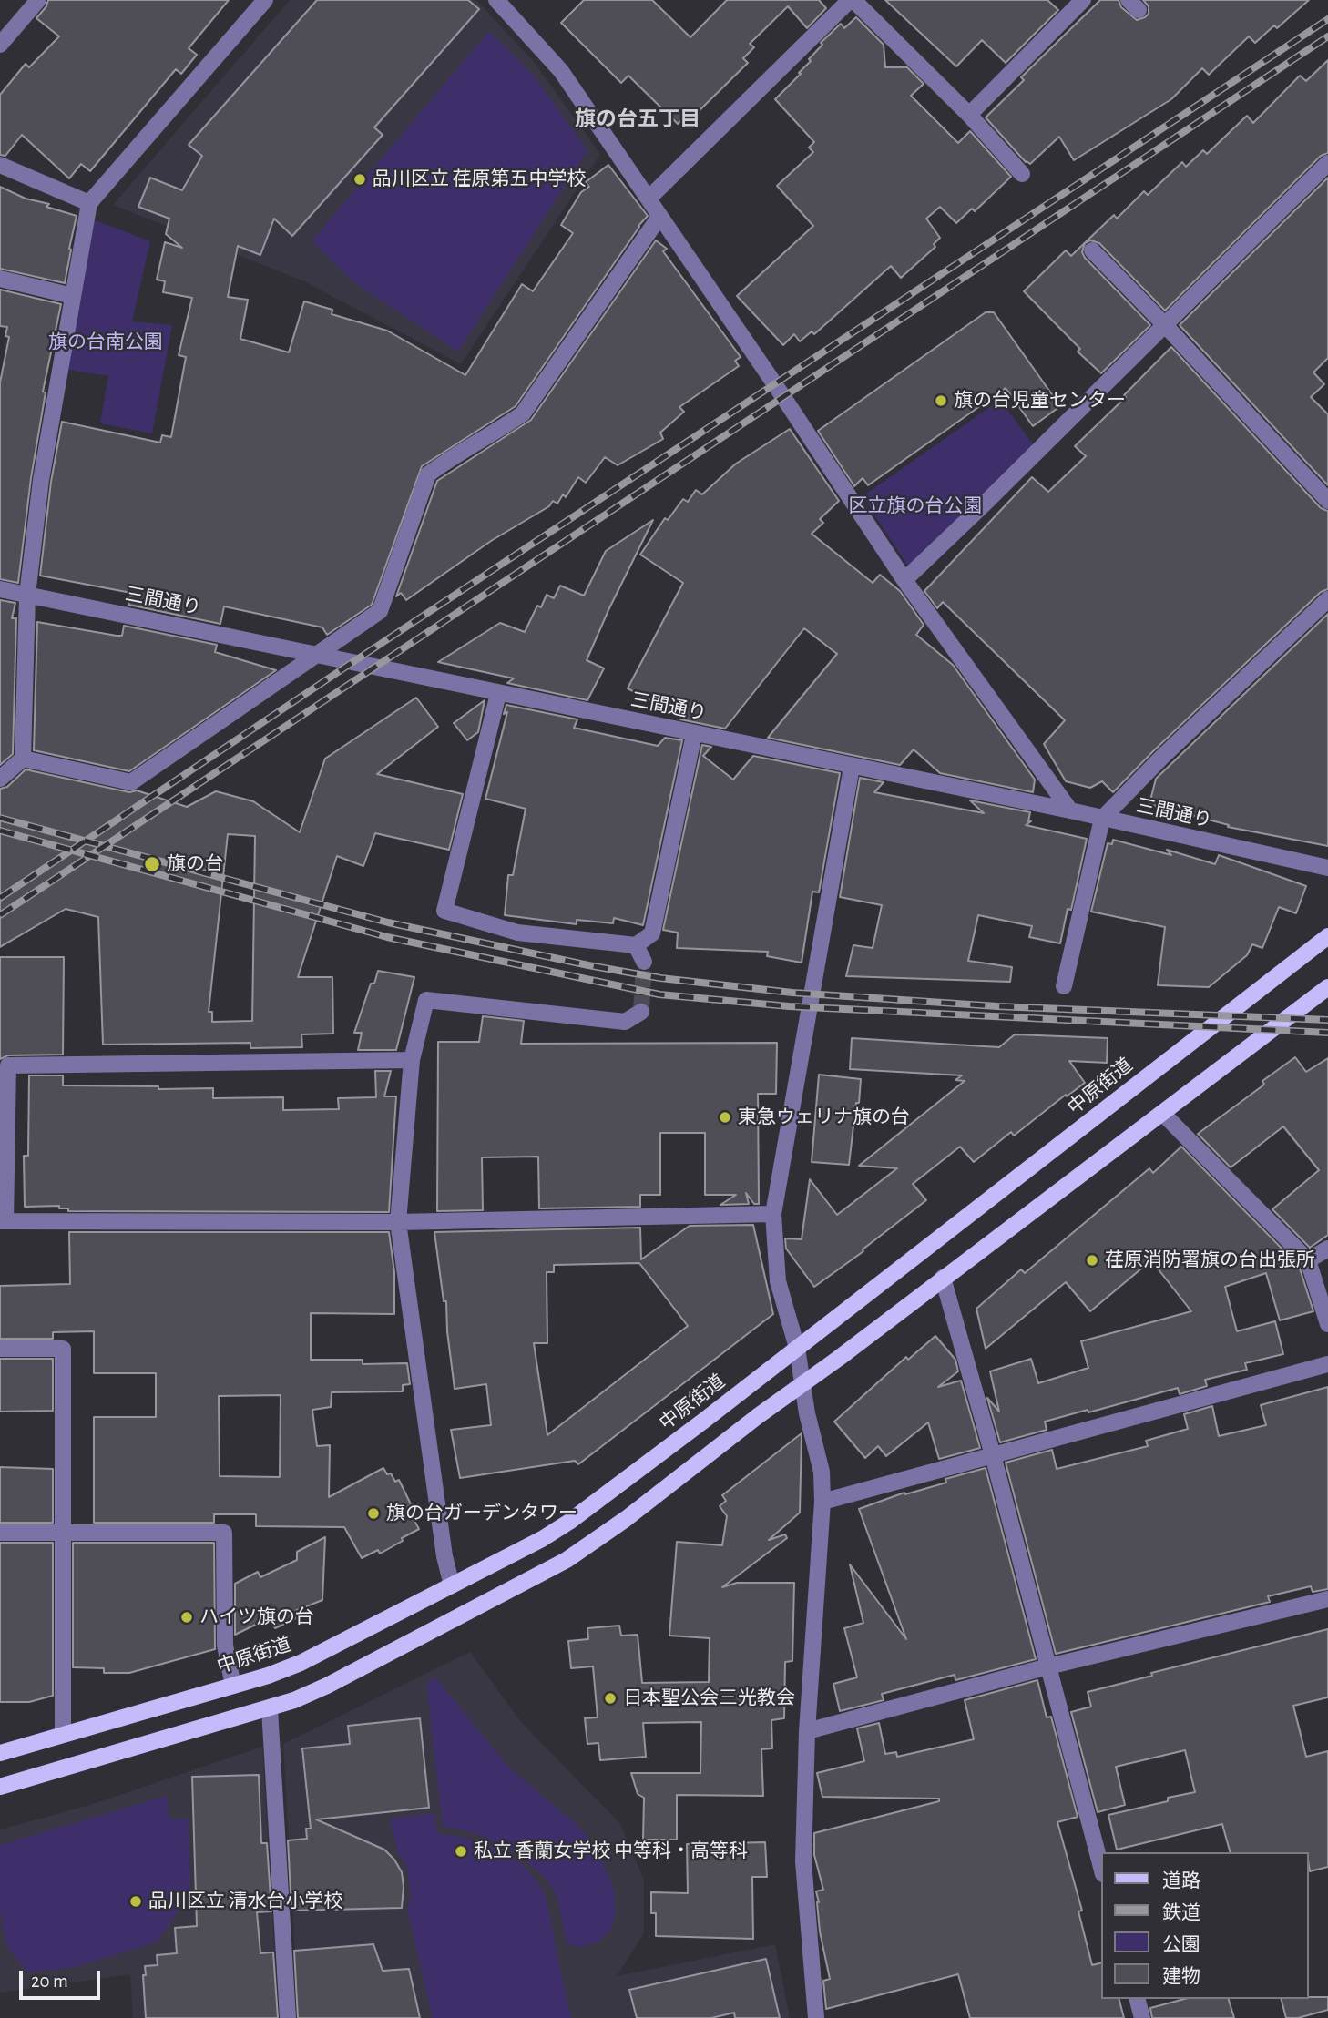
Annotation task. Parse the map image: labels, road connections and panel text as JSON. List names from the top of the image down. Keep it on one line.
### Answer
{"streets":{"main road":["中原街道"],"street":["三間通り"]},"districts":["旗の台五丁目"],"parks":["旗の台南公園","区立旗の台公園"],"places":["品川区立 荏原第五中学校","旗の台児童センター","旗の台","東急ウェリナ旗の台","荏原消防署旗の台出張所","旗の台ガーデンタワー","ハイツ旗の台","日本聖公会三光教会","私立 香蘭女学校 中等科・高等科","品川区立 清水台小学校"],"legend":["道路","鉄道","公園","建物"],"scale_bar":"20 m"}
